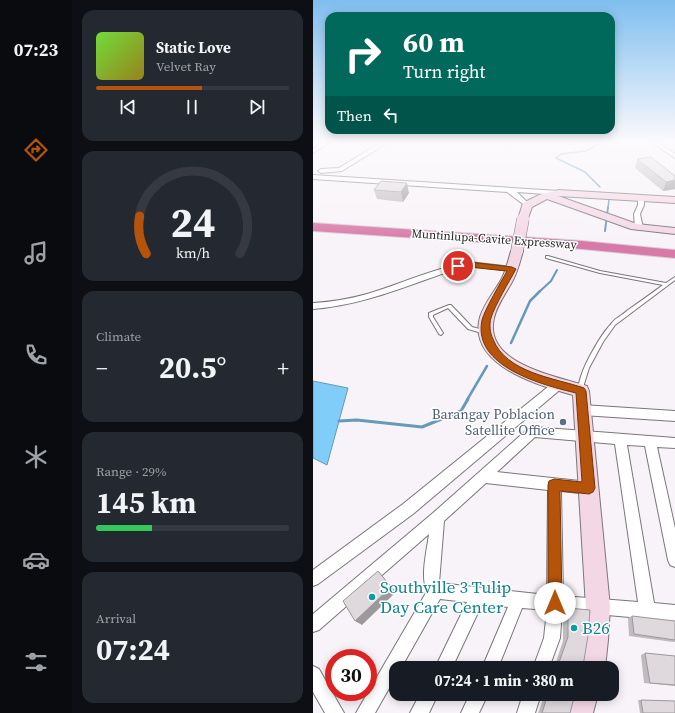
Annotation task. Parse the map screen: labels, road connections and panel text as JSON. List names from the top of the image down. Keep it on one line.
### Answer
{"streets":{"highway":["Muntinlupa-Cavite Expressway"]},"places":["Barangay Poblacion Satellite Office","Southville 3 Tulip Day Care Center","B26"],"page":{"tabs":"07:23","turn":["60 m","Turn right"],"song":["Static Love","Velvet Ray"],"then":"Then","tile":["Climate",["Range · 29%","145 km"],["Arrival","07:24"]],"heat":["−","20.5°","+"],"limit":"30","trip":"07:24 · 1 min · 380 m","gauge":["24","km/h"]}}
